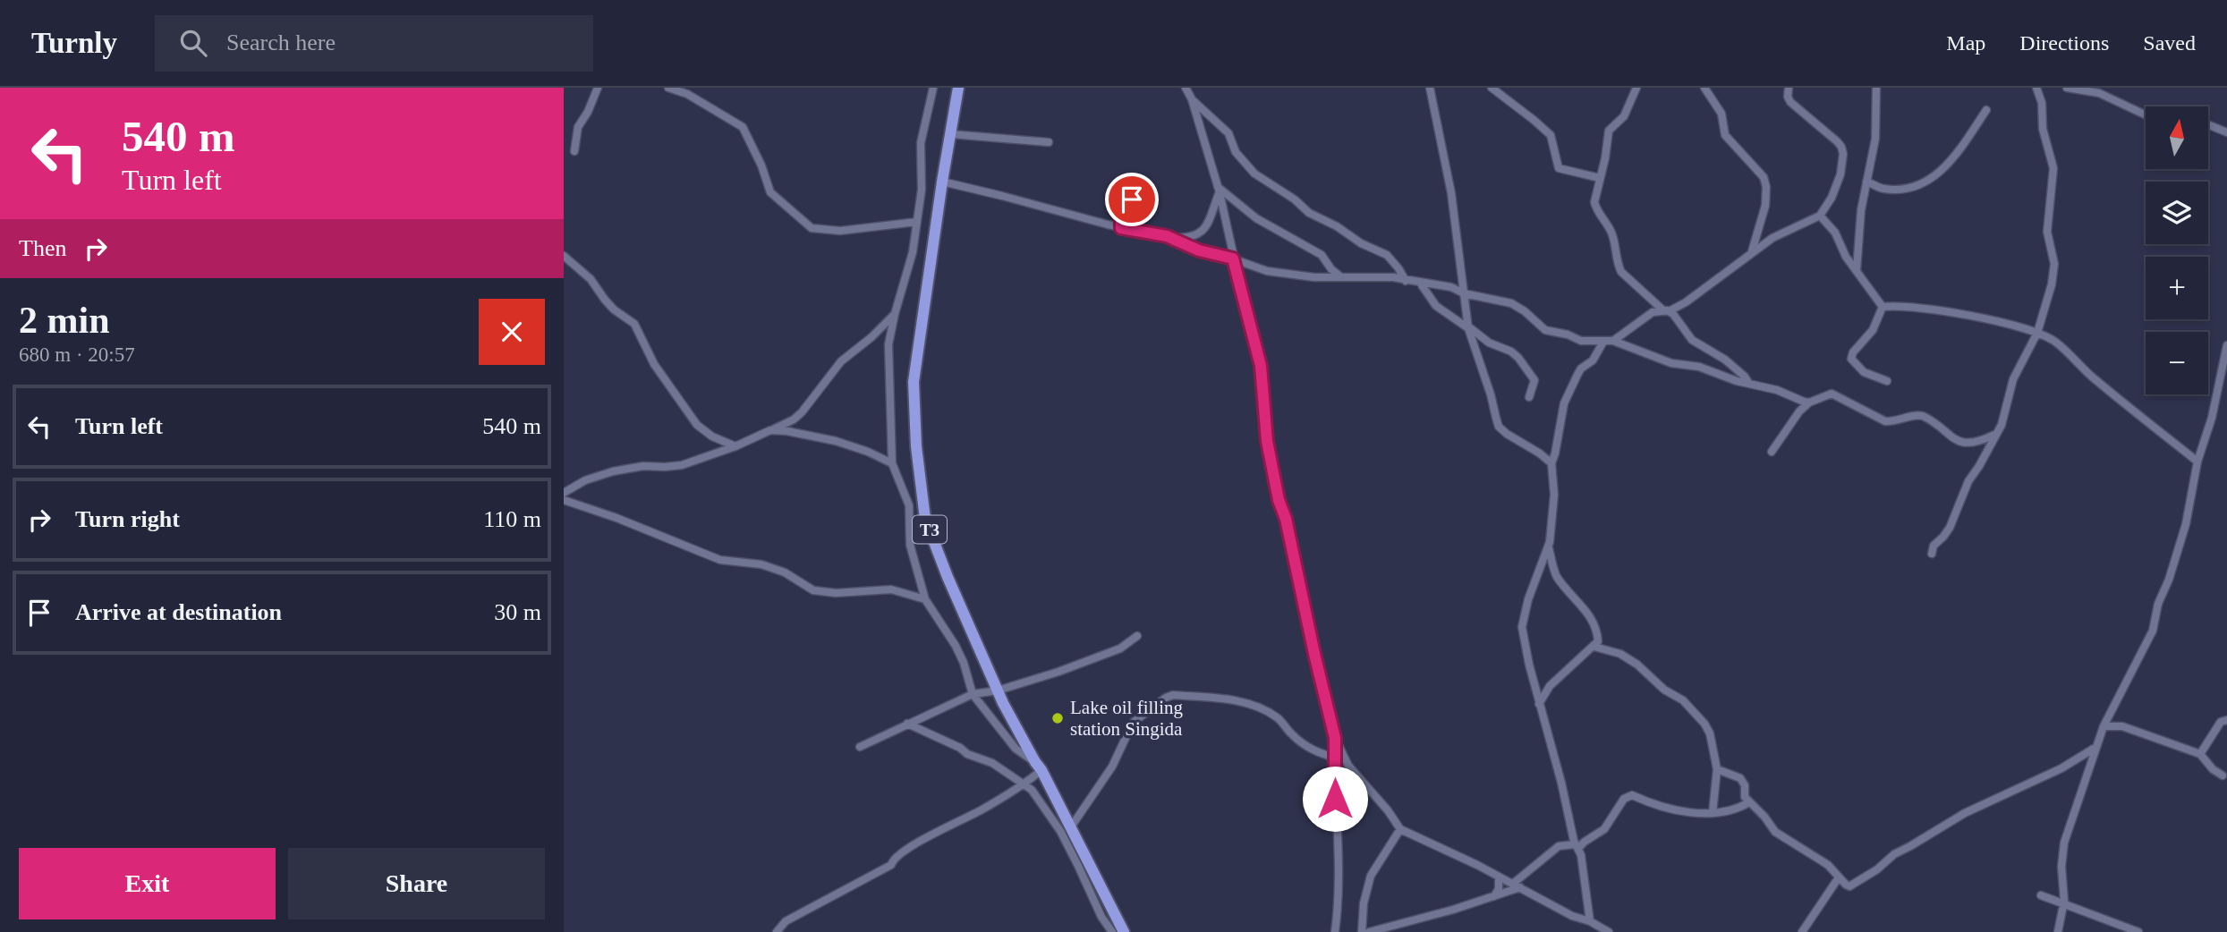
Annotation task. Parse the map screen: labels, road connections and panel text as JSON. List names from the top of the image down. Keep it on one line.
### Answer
{"streets":{"highway":["T3"]},"places":["Lake oil filling station Singida"],"north":"top","page":{"header":"Turnly","search":"Search here","nav":["Map","Directions","Saved"],"turn":["540 m","Turn left"],"map_buttons":["+","−"],"then":"Then","heading":["2 min","680 m · 20:57"],"list":[{"name":"Turn left","value":"540 m"},{"name":"Turn right","value":"110 m"},{"name":"Arrive at destination","value":"30 m"}],"buttons":["Exit","Share"]}}
